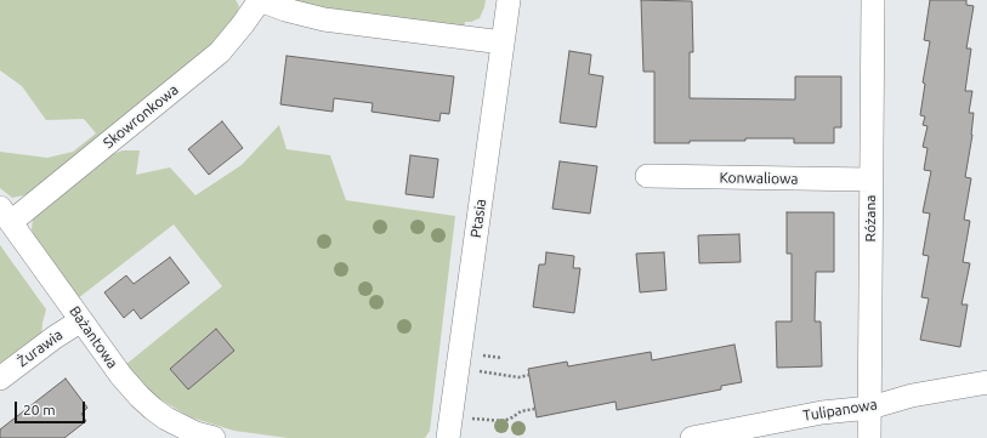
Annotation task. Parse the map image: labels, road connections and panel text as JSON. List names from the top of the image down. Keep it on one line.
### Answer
{"streets":{"street":["Skowronkowa","Konwaliowa","Ptasia","Różana","Bażantowa","Żurawia","Tulipanowa"]},"crossings":[["Skowronkowa","Ptasia"],["Skowronkowa","Bażantowa"],["Konwaliowa","Różana"],["Różana","Tulipanowa"],["Bażantowa","Żurawia"]],"scale_bar":"20 m"}
